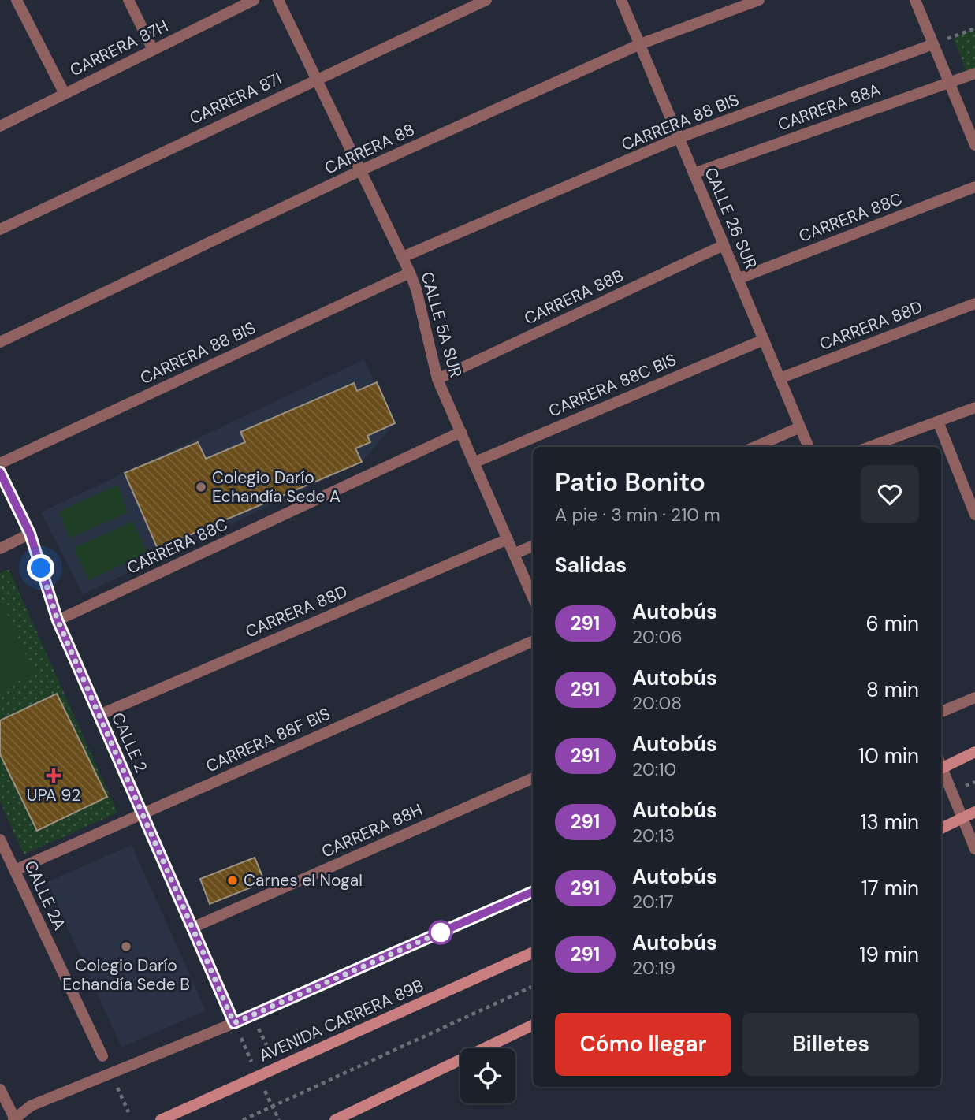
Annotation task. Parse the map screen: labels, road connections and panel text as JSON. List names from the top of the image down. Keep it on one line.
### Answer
{"streets":{"main road":["AVENIDA CARRERA 89B"],"street":["CARRERA 87H","CARRERA 87I","CARRERA 88A","CARRERA 88 BIS","CARRERA 88","CARRERA 88C","CALLE 26 SUR","CARRERA 88B","CALLE 5A SUR","CARRERA 88D","CARRERA 88C BIS","CARRERA 88F BIS","CALLE 2","CARRERA 88H","CALLE 2A"]},"crossings":[["CARRERA 87I","CALLE 5A SUR"],["CARRERA 88A","CALLE 26 SUR"],["CARRERA 88 BIS","CALLE 26 SUR"],["CARRERA 88 BIS","CALLE 5A SUR"],["CARRERA 88","CALLE 26 SUR"],["CARRERA 88","CALLE 5A SUR"],["CARRERA 88C","CALLE 26 SUR"],["CARRERA 88C","CALLE 5A SUR"],["CARRERA 88C","CALLE 2"],["CALLE 26 SUR","CARRERA 88B"],["CALLE 26 SUR","CARRERA 88D"],["CALLE 26 SUR","CARRERA 88C BIS"],["CARRERA 88B","CALLE 5A SUR"],["CALLE 5A SUR","CARRERA 88D"],["CALLE 5A SUR","CARRERA 88C BIS"],["CARRERA 88D","CALLE 2"],["CARRERA 88F BIS","CALLE 2"],["CARRERA 88F BIS","CALLE 2A"],["CALLE 2","CARRERA 88H"]],"places":{"other":["Colegio Darío Echandía Sede A","Carnes el Nogal","Colegio Darío Echandía Sede B"],"health":["UPA 92"]},"lines":["bus line 291"],"page":{"heading":[["Patio Bonito","A pie · 3 min · 210 m"],"Salidas"],"list":[{"mark":"291","name":"Autobús","note":"20:06","value":"6 min"},{"mark":"291","name":"Autobús","note":"20:08","value":"8 min"},{"mark":"291","name":"Autobús","note":"20:10","value":"10 min"},{"mark":"291","name":"Autobús","note":"20:13","value":"13 min"},{"mark":"291","name":"Autobús","note":"20:17","value":"17 min"},{"mark":"291","name":"Autobús","note":"20:19","value":"19 min"}],"buttons":["Cómo llegar","Billetes"]}}
